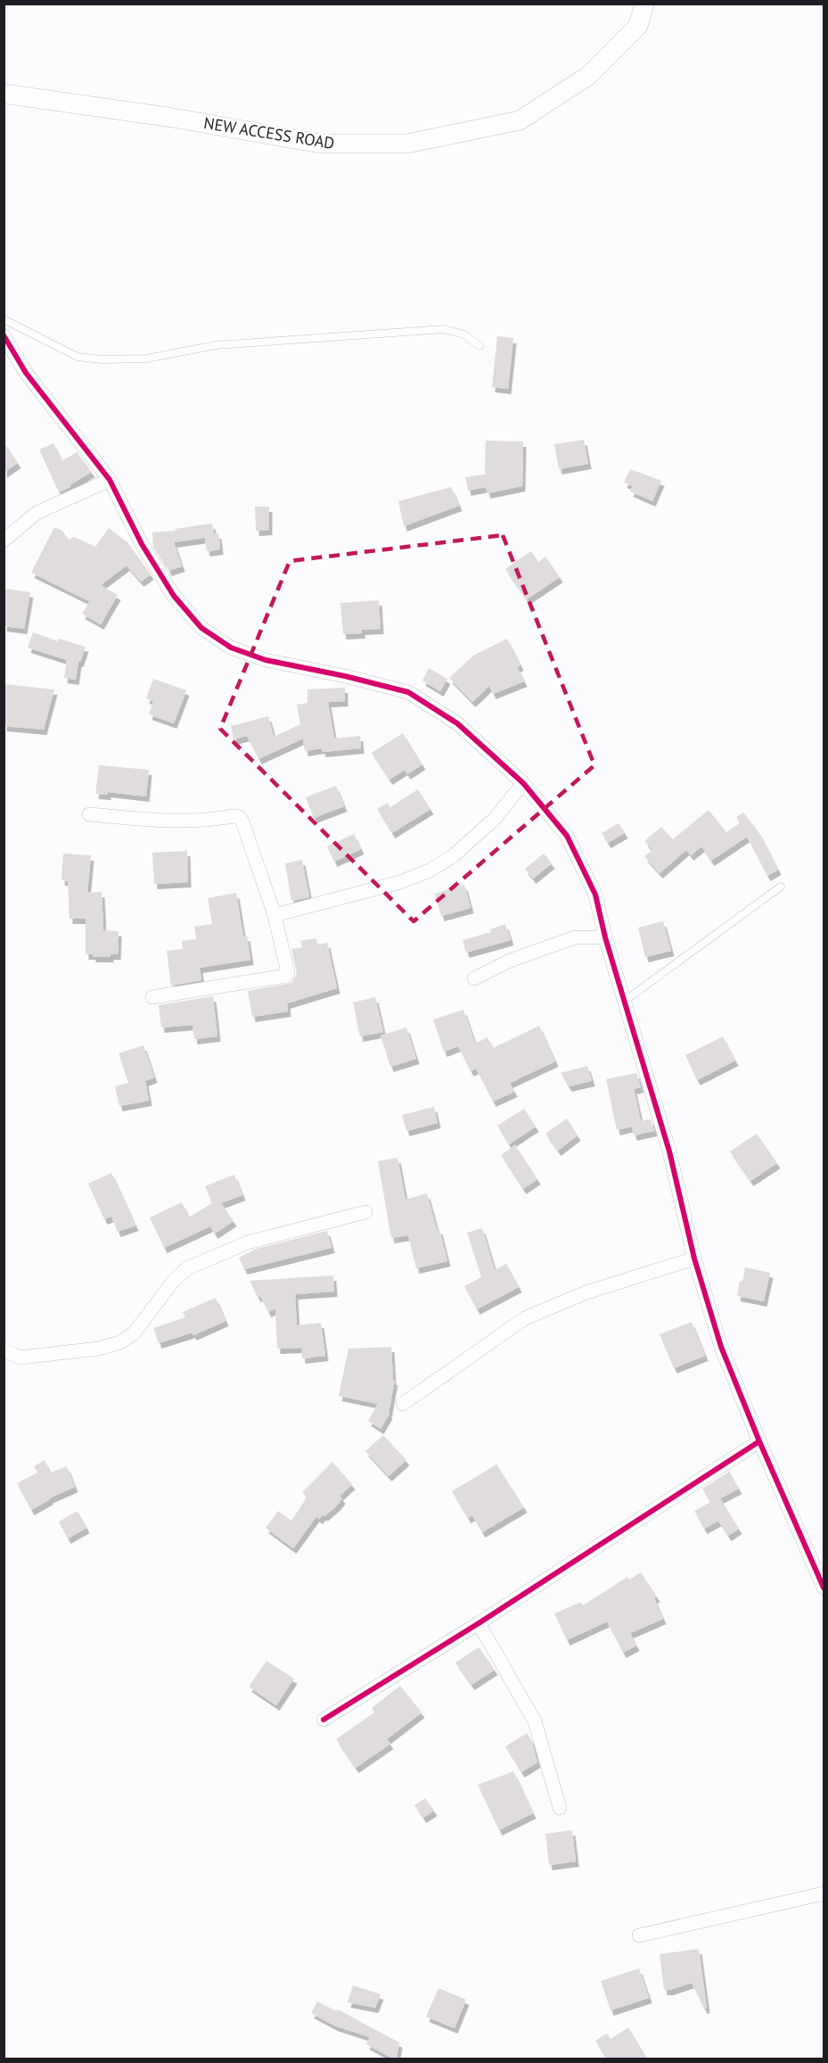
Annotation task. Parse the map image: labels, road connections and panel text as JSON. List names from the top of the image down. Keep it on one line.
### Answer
{"streets":{"main road":["NEW ACCESS ROAD"]}}
